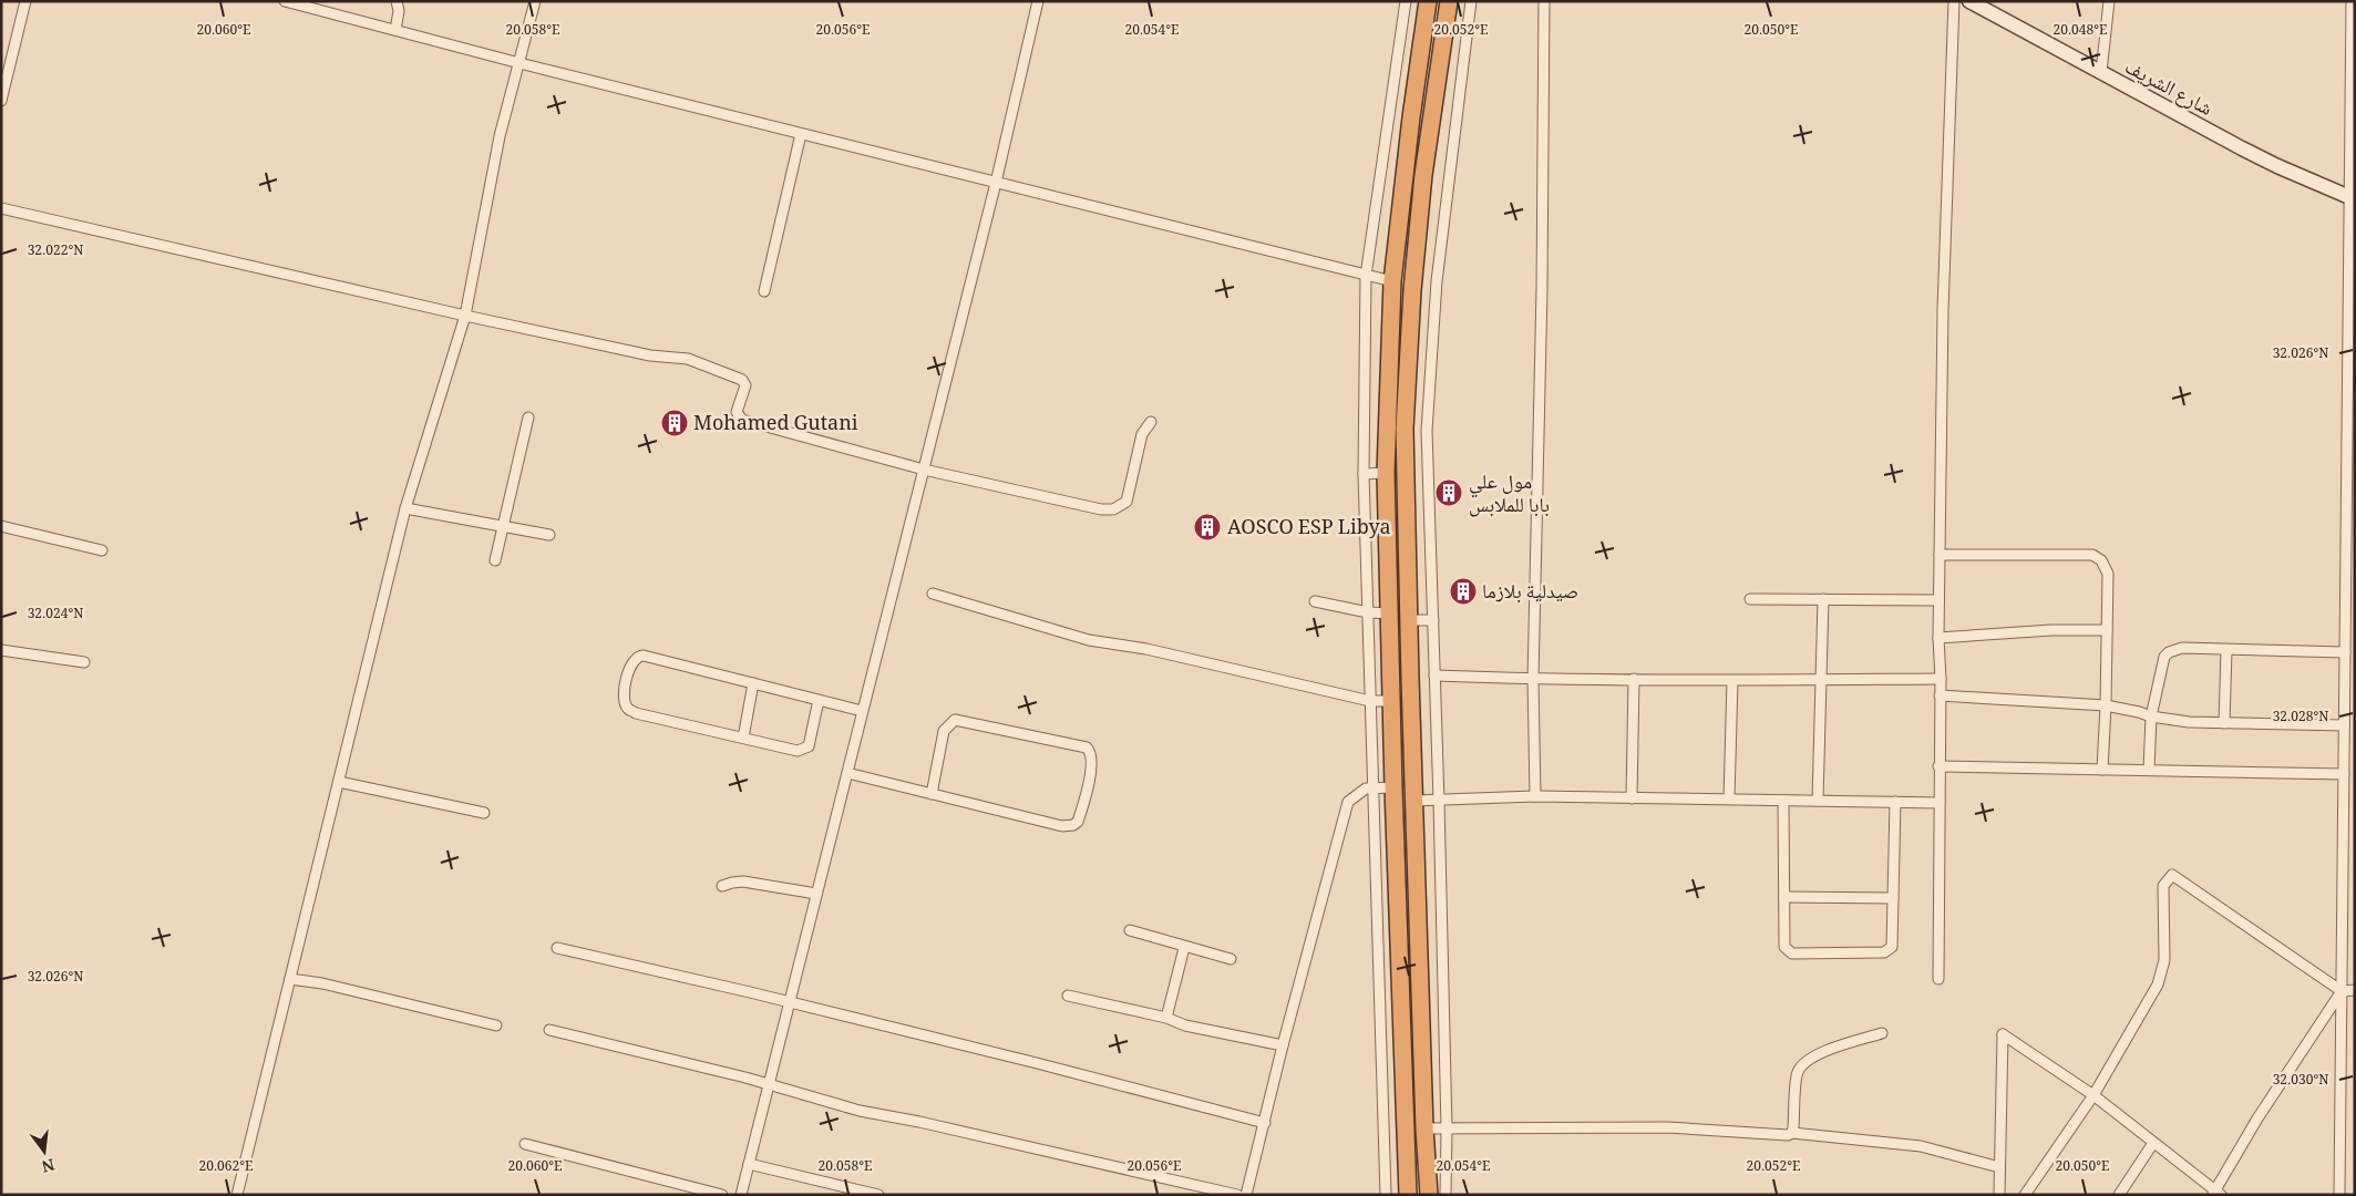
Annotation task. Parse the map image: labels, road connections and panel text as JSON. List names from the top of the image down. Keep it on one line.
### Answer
{"streets":{"main road":["شارع الشريف"]},"places":{"building":["Mohamed Gutani","مول علي بابا للملابس","AOSCO ESP Libya","صيدلية بلازما"]},"north":"bottom","coordinates":["20.060°E","20.058°E","20.056°E","20.054°E","20.052°E","20.050°E","20.048°E","32.022°N","32.026°N","32.024°N","32.028°N","32.030°N","20.062°E"]}
